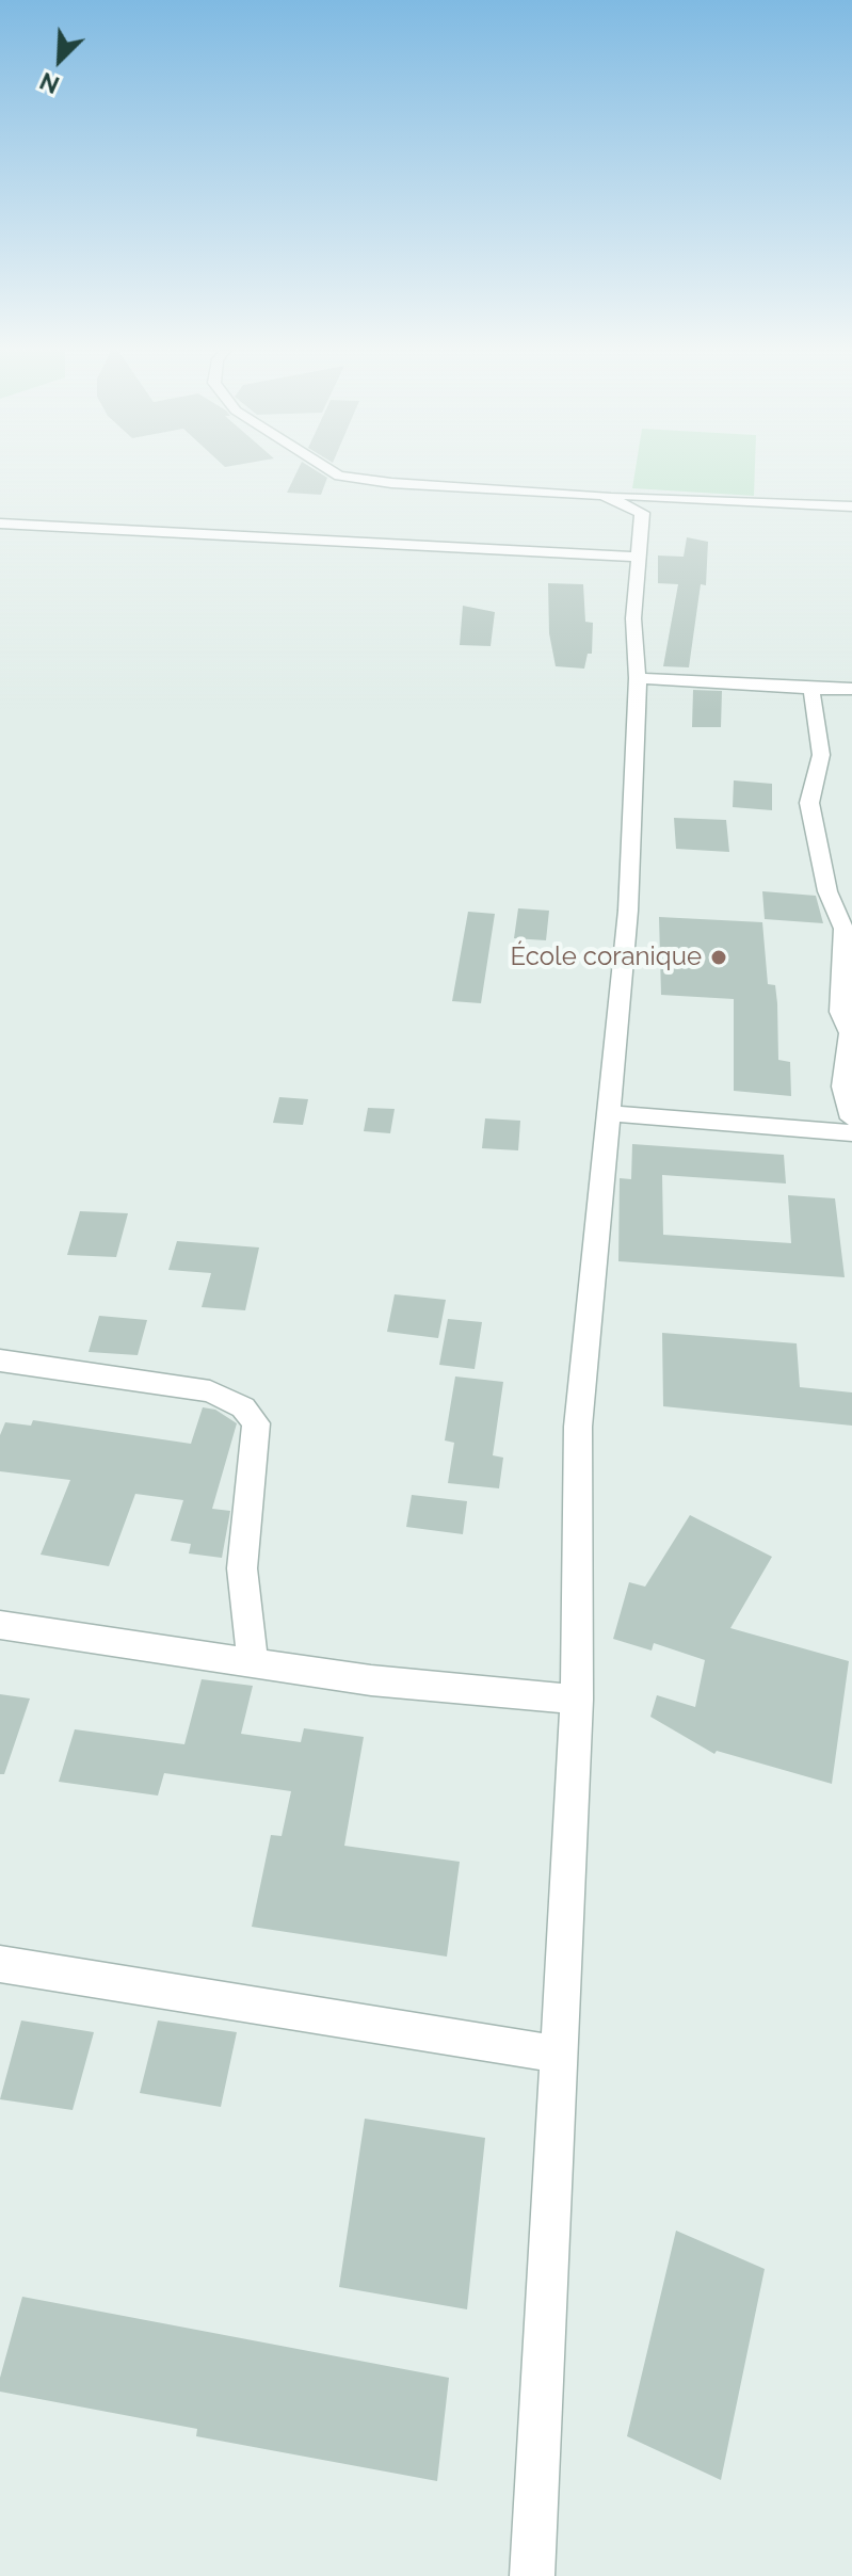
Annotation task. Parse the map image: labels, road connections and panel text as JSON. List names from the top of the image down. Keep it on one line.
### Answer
{"places":["École coranique"],"north":"bottom left"}
